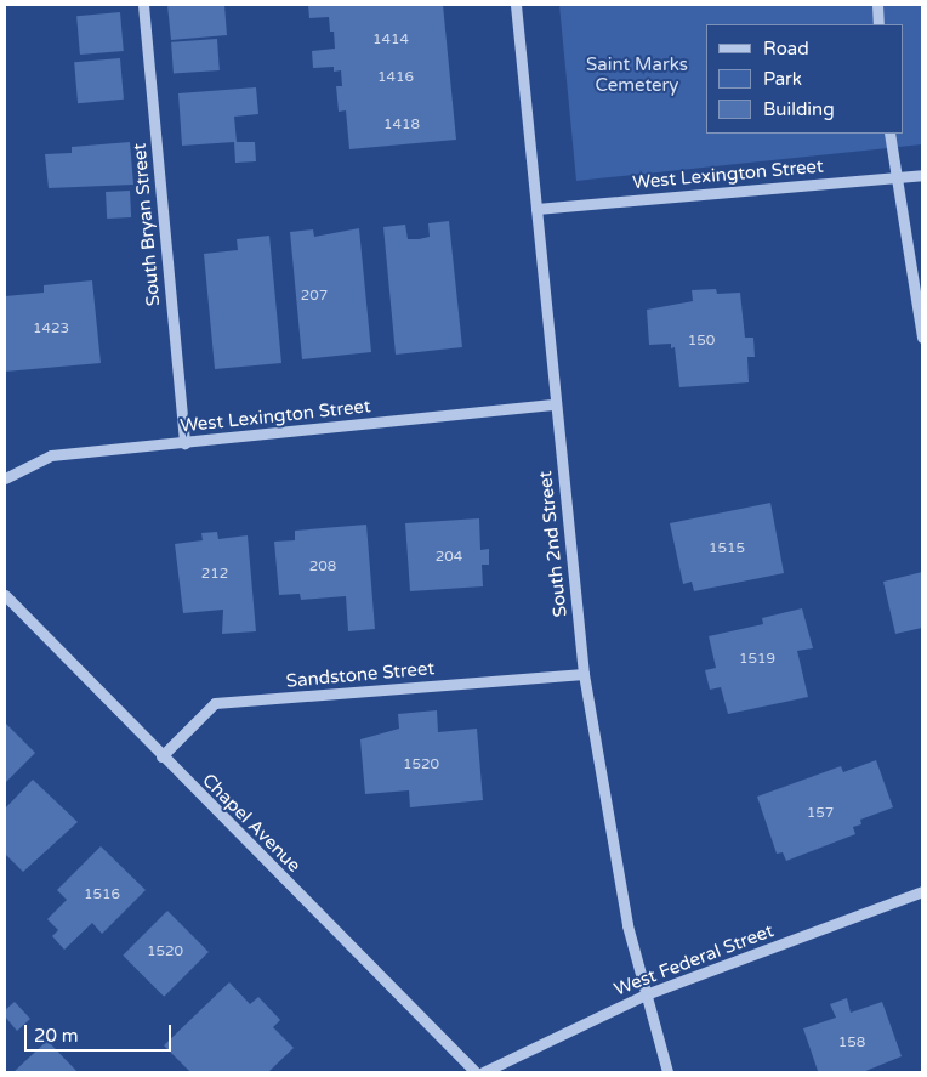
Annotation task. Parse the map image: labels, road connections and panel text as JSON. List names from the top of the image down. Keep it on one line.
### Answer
{"streets":{"street":["West Lexington Street","South Bryan Street","South 2nd Street","Sandstone Street","Chapel Avenue","West Federal Street"]},"crossings":[["West Lexington Street","South Bryan Street"],["West Lexington Street","South 2nd Street"],["South 2nd Street","Sandstone Street"],["South 2nd Street","West Federal Street"],["Sandstone Street","Chapel Avenue"]],"parks":["Saint Marks Cemetery"],"house_numbers":["1414","1416","1418","207","1423","150","1515","204","208","212","1519","1520","157","1516","1520","158"],"legend":["Road","Park","Building"],"scale_bar":"20 m"}
